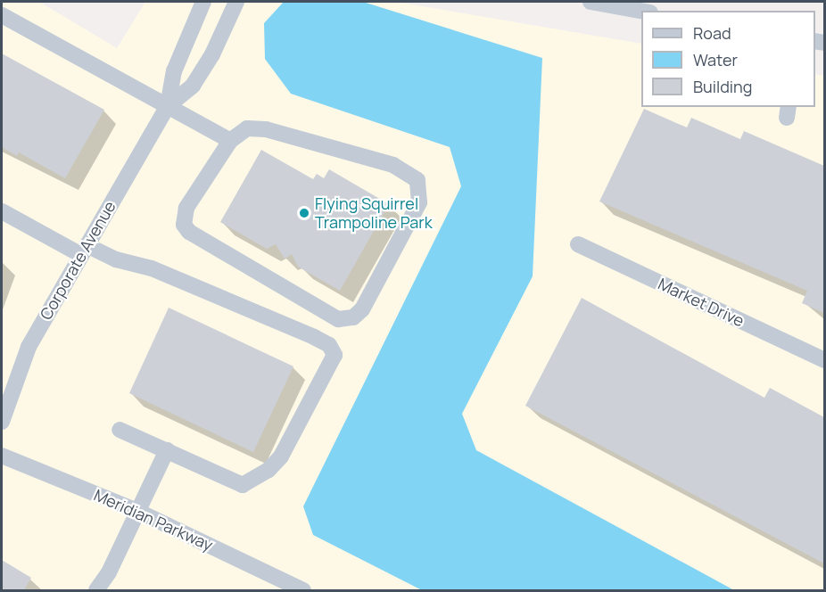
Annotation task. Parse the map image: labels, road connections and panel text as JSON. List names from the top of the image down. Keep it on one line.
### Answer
{"streets":{"street":["Corporate Avenue","Market Drive","Meridian Parkway"]},"places":["Flying Squirrel Trampoline Park"],"legend":["Road","Water","Building"]}
